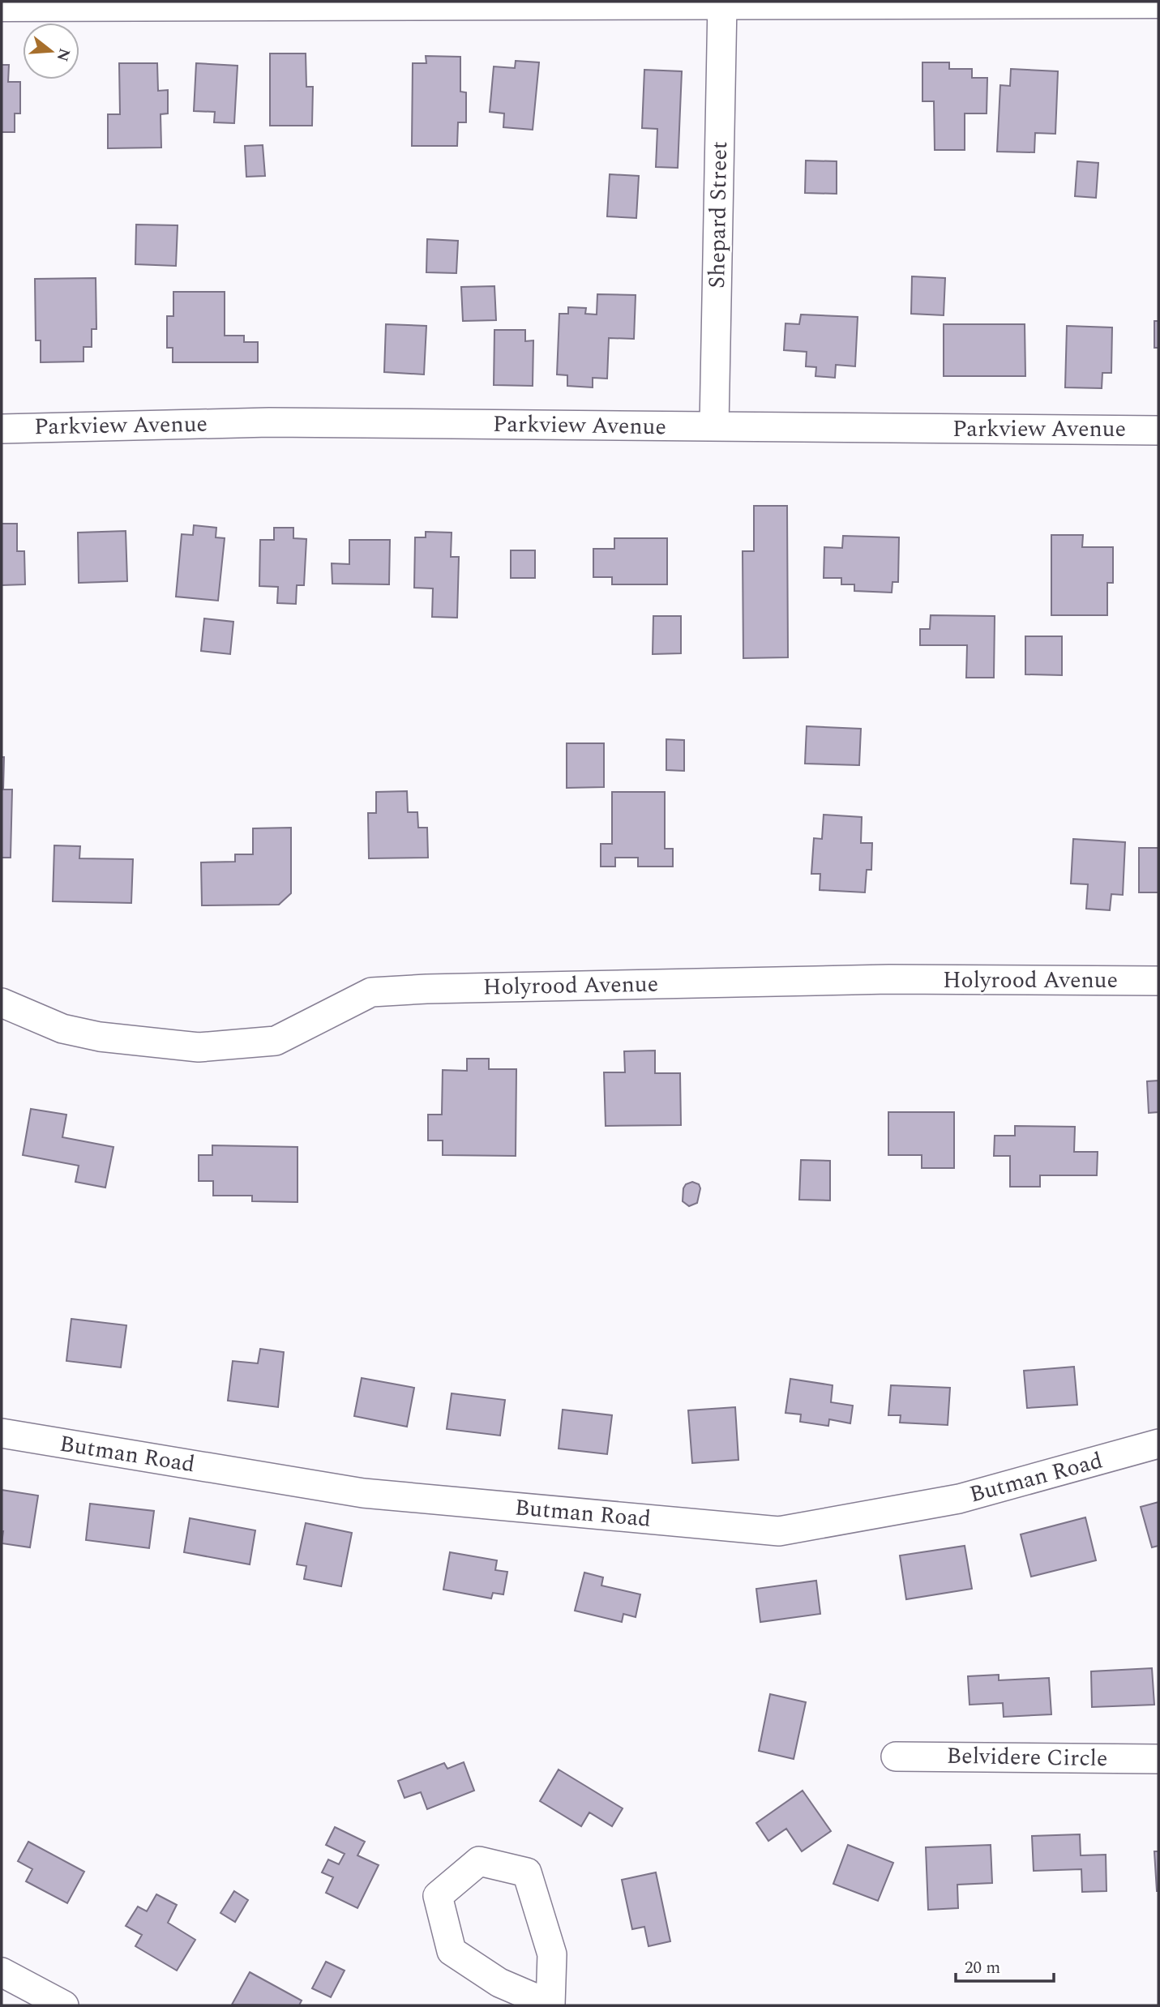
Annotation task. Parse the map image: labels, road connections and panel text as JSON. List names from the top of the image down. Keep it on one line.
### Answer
{"streets":{"street":["Shepard Street","Parkview Avenue","Holyrood Avenue","Butman Road","Belvidere Circle"]},"crossings":[["Shepard Street","Parkview Avenue"]],"scale_bar":"20 m","north":"right"}
